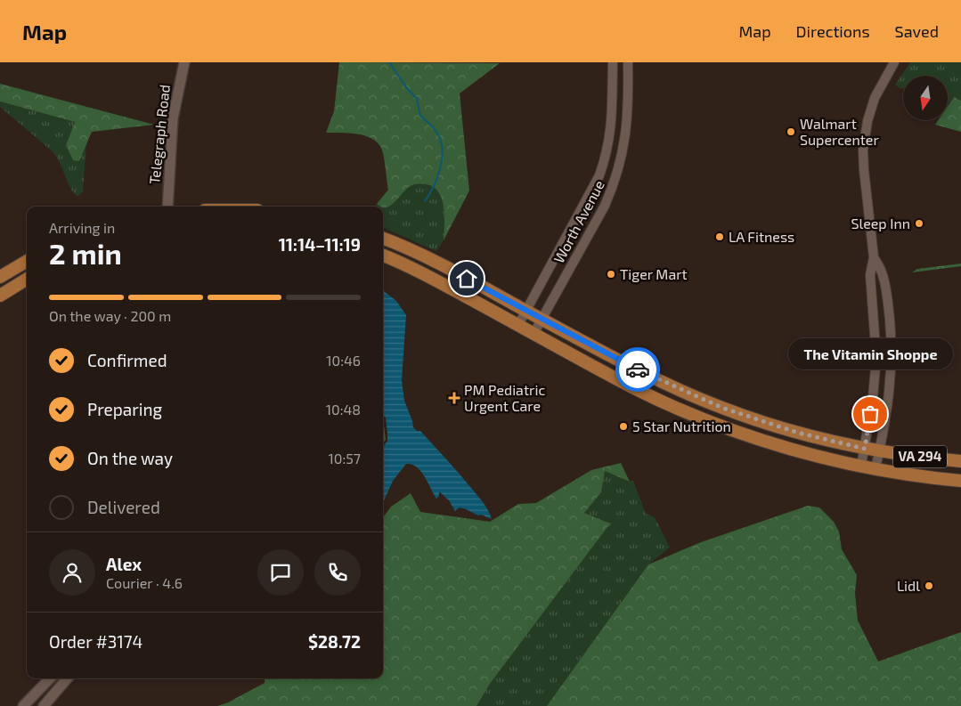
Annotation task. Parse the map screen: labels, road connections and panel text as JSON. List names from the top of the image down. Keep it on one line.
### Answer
{"streets":{"highway":["VA 294"],"main road":["Telegraph Road"],"street":["Worth Avenue"]},"crossings":[["Worth Avenue","VA 294"]],"places":{"other":["Walmart Supercenter","Sleep Inn","LA Fitness","Tiger Mart","The Vitamin Shoppe","5 Star Nutrition","Lidl"],"health":["PM Pediatric Urgent Care"]},"north":"bottom","page":{"header":"Map","nav":["Map","Directions","Saved"],"heading":["2 min","Arriving in","11:14–11:19"],"panel":["Alex","Courier · 4.6","Order #3174","$28.72"],"bar":"On the way · 200 m","list":[["Confirmed","10:46"],["Preparing","10:48"],["On the way","10:57"],"Delivered"],"bubble":"The Vitamin Shoppe"}}
